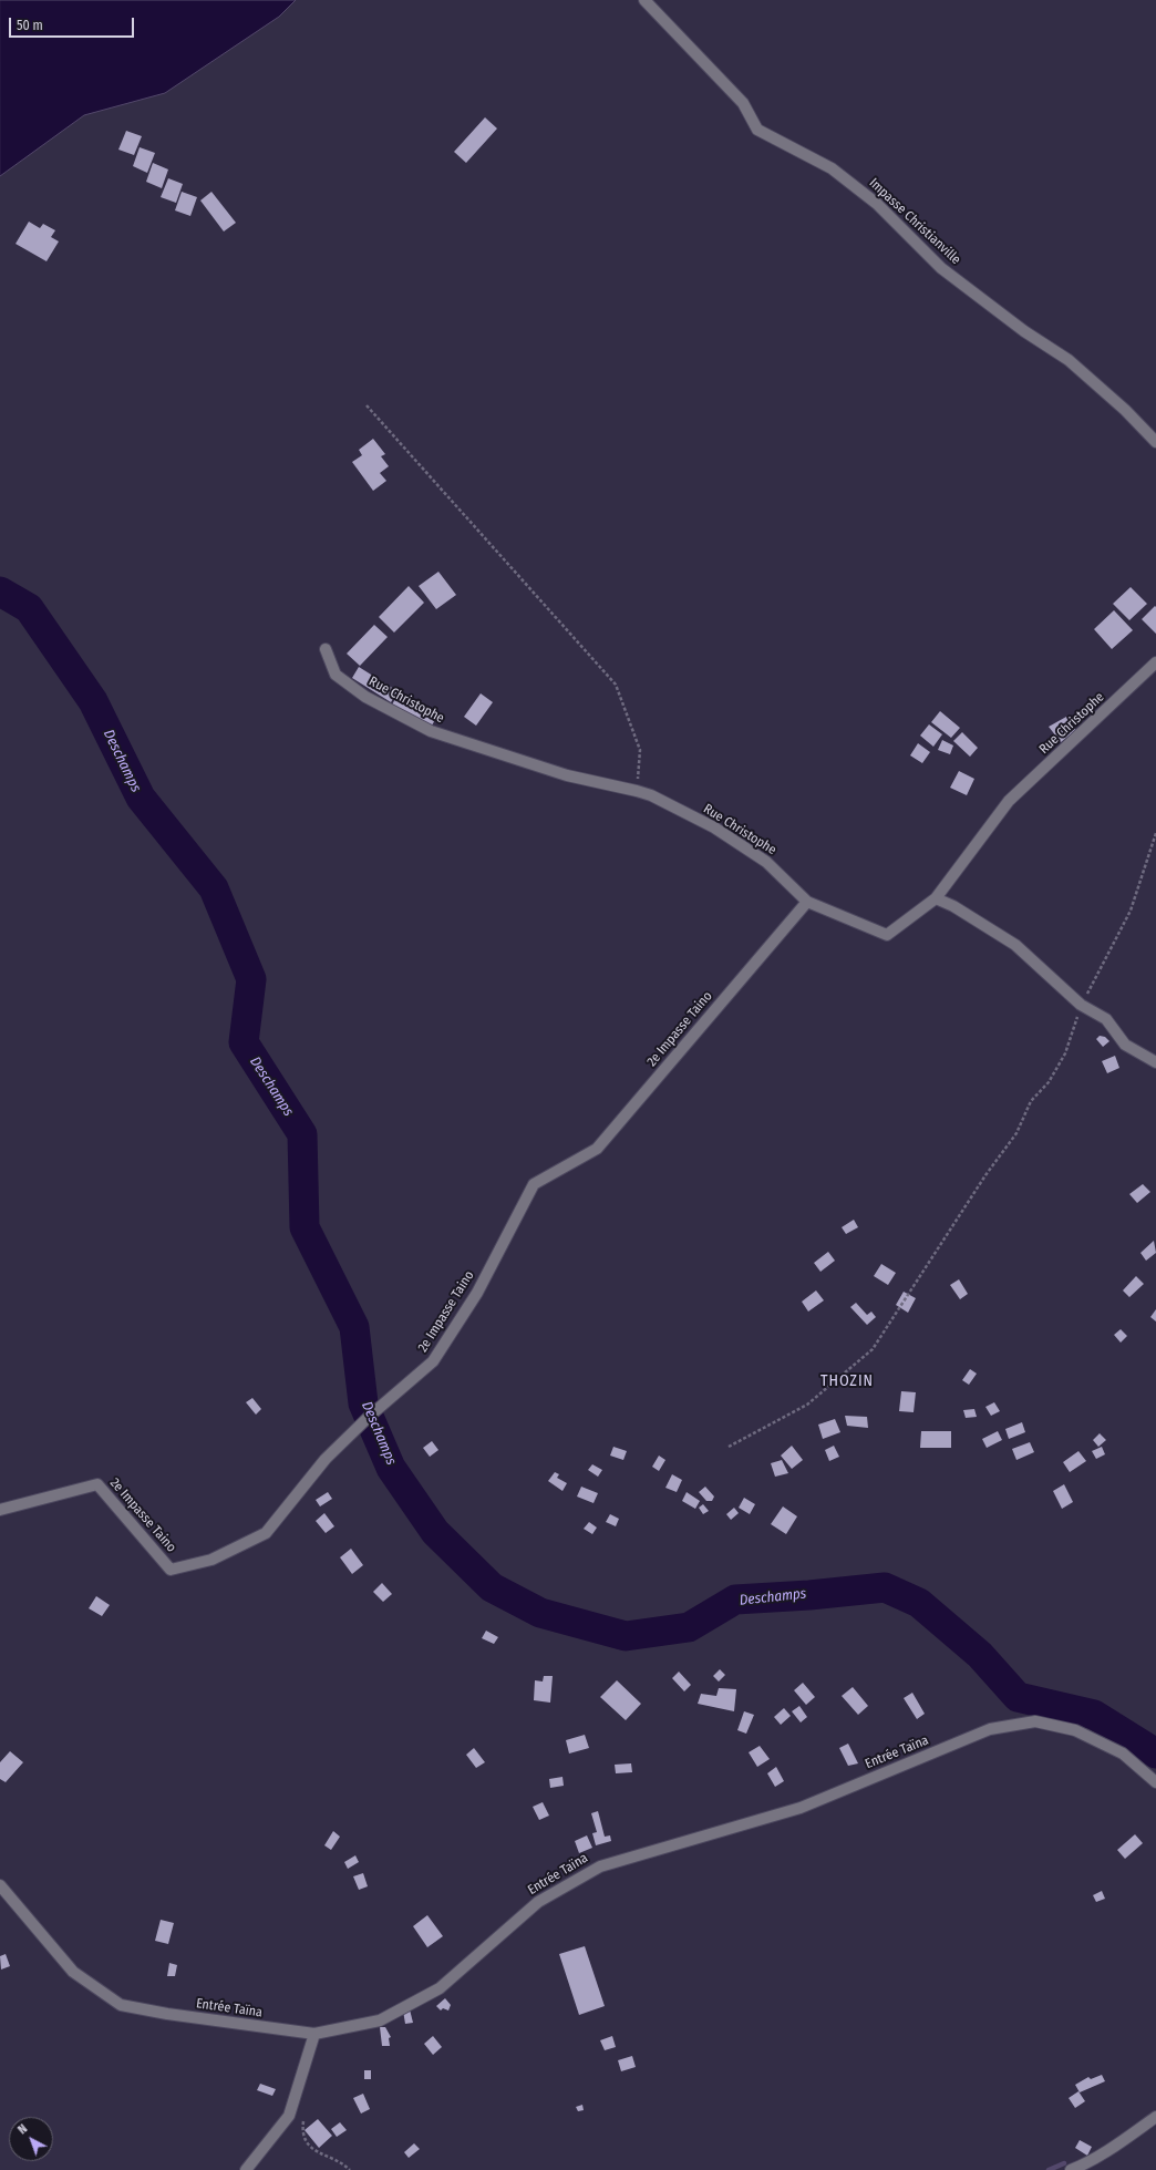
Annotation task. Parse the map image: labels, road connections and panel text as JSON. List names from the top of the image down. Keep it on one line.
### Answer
{"streets":{"street":["Impasse Christianville","Rue Christophe","2e Impasse Taino","Entrée Taïna"]},"crossings":[["Rue Christophe","2e Impasse Taino"]],"districts":["THOZIN"],"water":["Deschamps"],"scale_bar":"50 m","north":"top left"}
